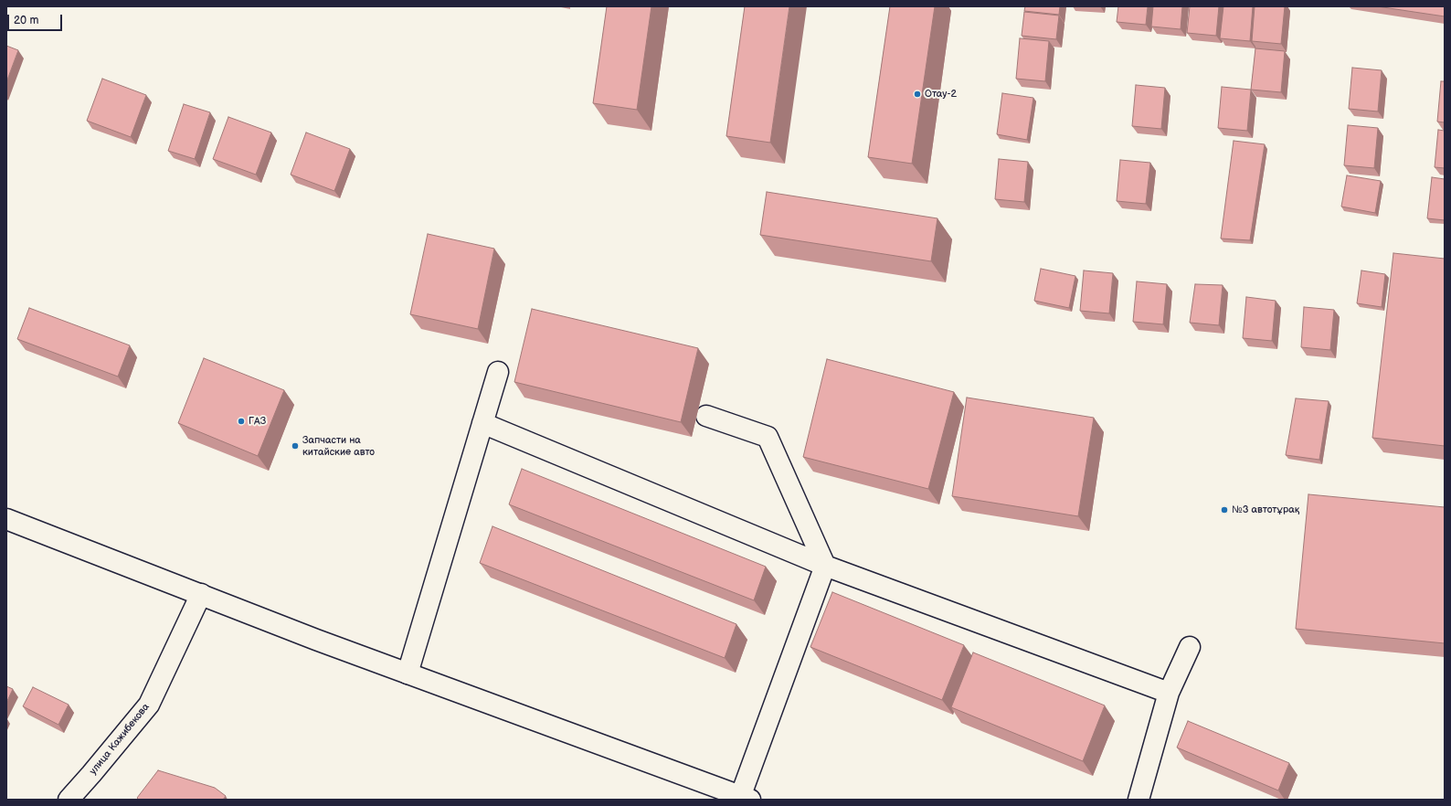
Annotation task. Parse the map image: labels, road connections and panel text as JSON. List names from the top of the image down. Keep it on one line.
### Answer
{"streets":{"street":["улица Кажибекова"]},"places":["Отау-2","ГАЗ","Запчасти на китайские авто","№3 автотұрақ"],"scale_bar":"20 m"}
